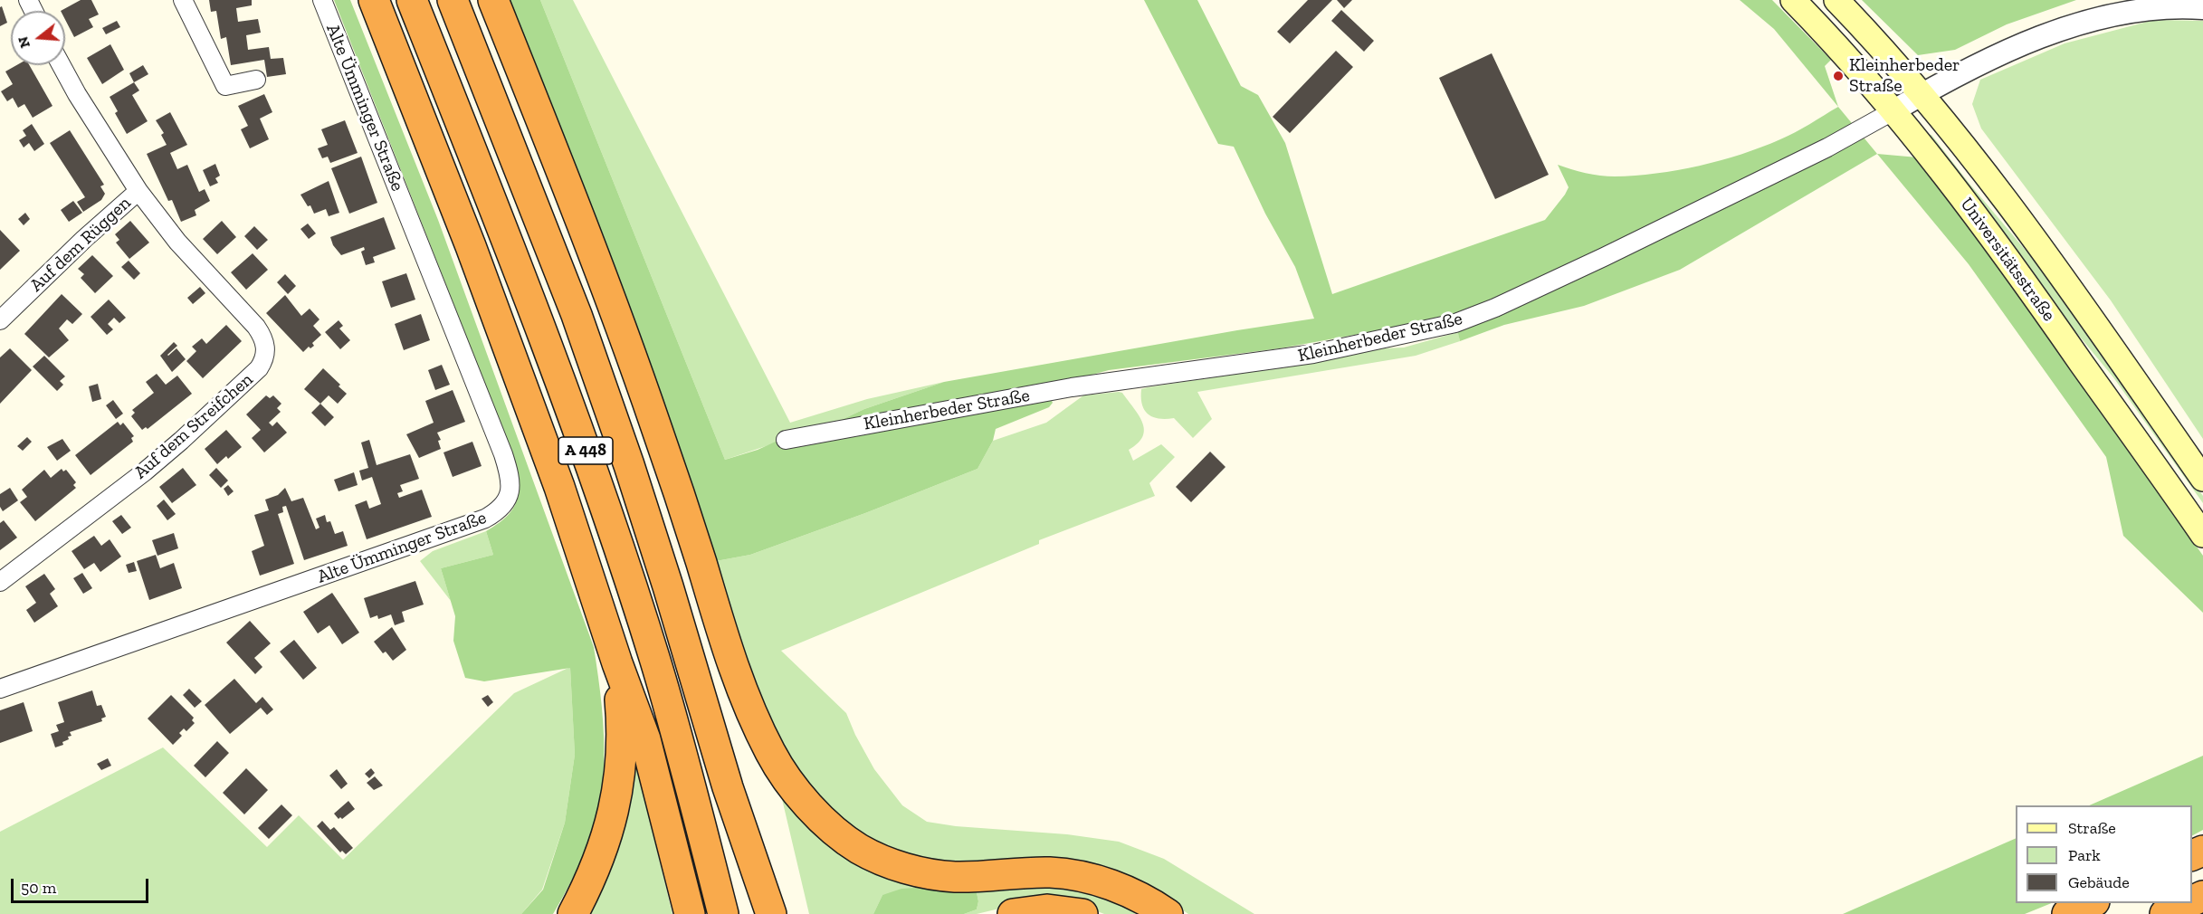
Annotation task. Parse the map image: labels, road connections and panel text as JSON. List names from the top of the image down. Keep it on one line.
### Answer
{"streets":{"highway":["A 448"],"main road":["Universitätsstraße"],"street":["Alte Ümminger Straße","Auf dem Rüggen","Kleinherbeder Straße","Auf dem Streifchen"]},"crossings":[["Auf dem Rüggen","Auf dem Streifchen"],["Universitätsstraße","Kleinherbeder Straße"]],"places":["Kleinherbeder Straße"],"legend":["Straße","Park","Gebäude"],"scale_bar":"50 m","north":"left"}
